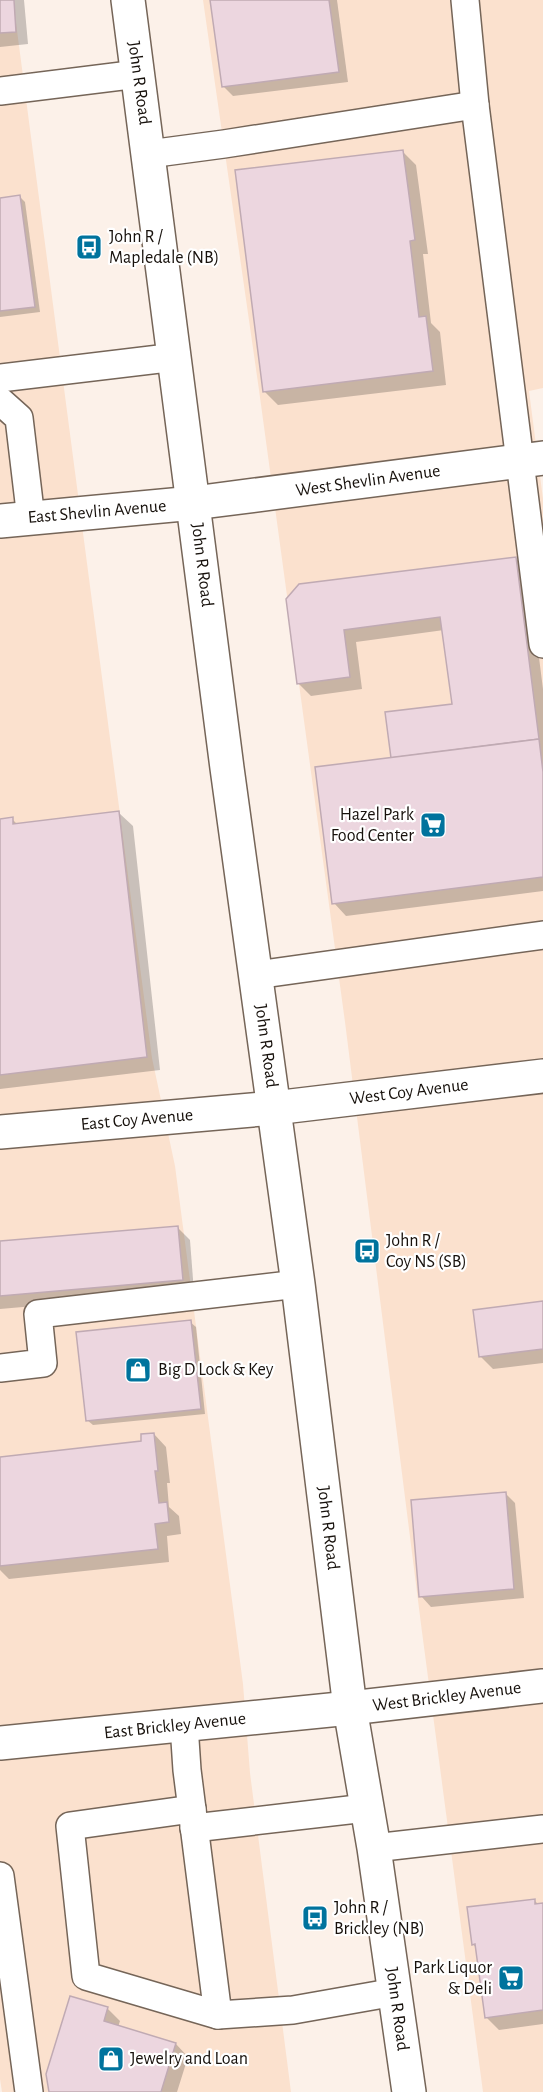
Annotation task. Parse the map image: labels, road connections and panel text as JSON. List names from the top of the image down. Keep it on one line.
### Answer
{"streets":{"main road":["John R Road","West Shevlin Avenue","East Shevlin Avenue","West Coy Avenue","East Coy Avenue","West Brickley Avenue","East Brickley Avenue"]},"crossings":[["John R Road","West Shevlin Avenue"],["John R Road","East Shevlin Avenue"],["John R Road","West Coy Avenue"],["John R Road","East Coy Avenue"],["John R Road","West Brickley Avenue"],["John R Road","East Brickley Avenue"],["West Shevlin Avenue","East Shevlin Avenue"],["West Coy Avenue","East Coy Avenue"],["West Brickley Avenue","East Brickley Avenue"]],"places":{"bus stop":["John R / Mapledale (NB)","John R / Coy NS (SB)","John R / Brickley (NB)"],"supermarket":["Hazel Park Food Center","Park Liquor & Deli"],"shop":["Big D Lock & Key","Jewelry and Loan"]}}
